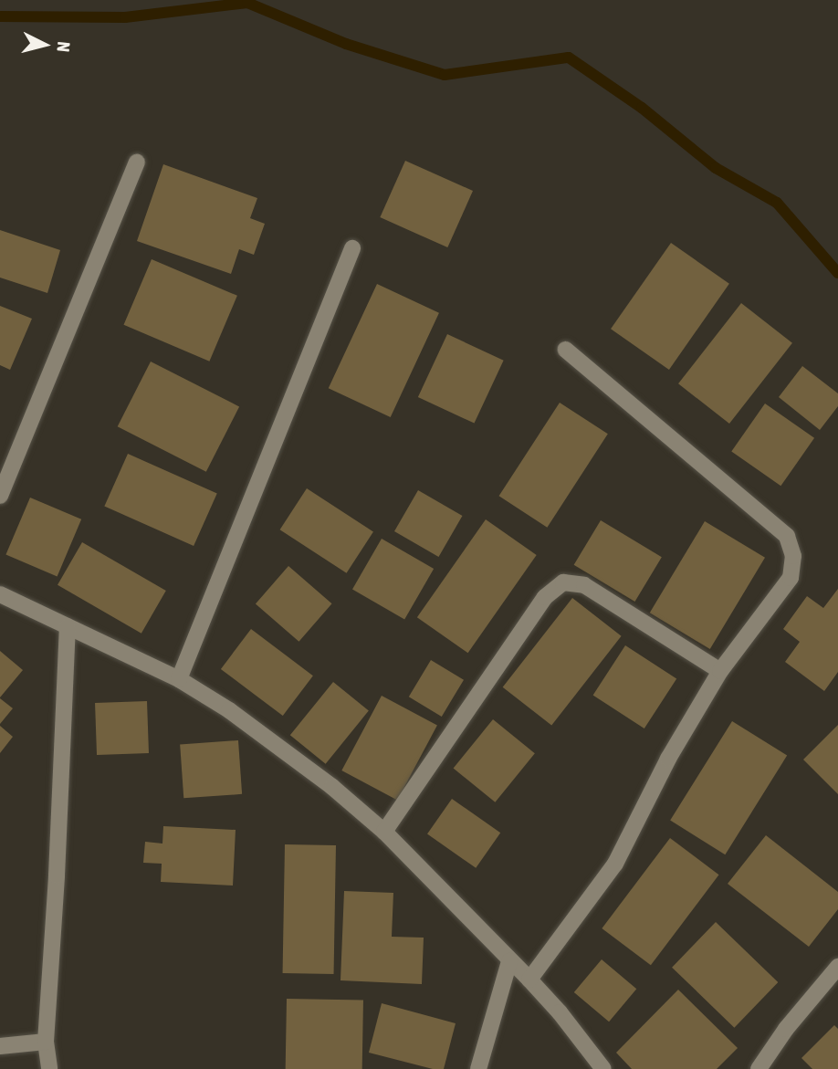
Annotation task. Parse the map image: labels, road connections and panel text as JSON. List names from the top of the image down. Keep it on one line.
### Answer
{"north":"right"}
